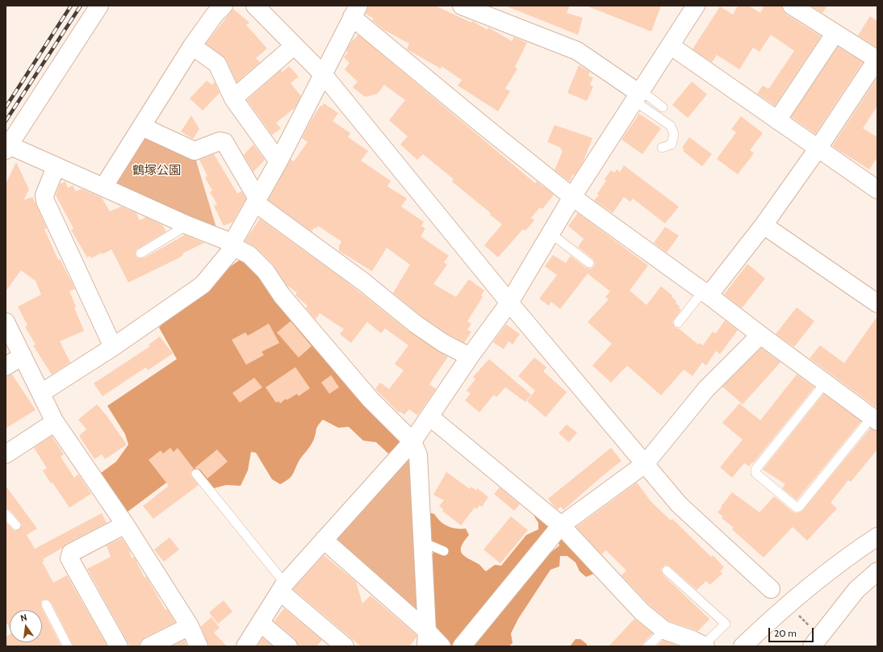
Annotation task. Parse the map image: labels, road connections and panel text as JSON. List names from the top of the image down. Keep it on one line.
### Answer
{"parks":["鶴塚公園"],"scale_bar":"20 m","north":"top"}
